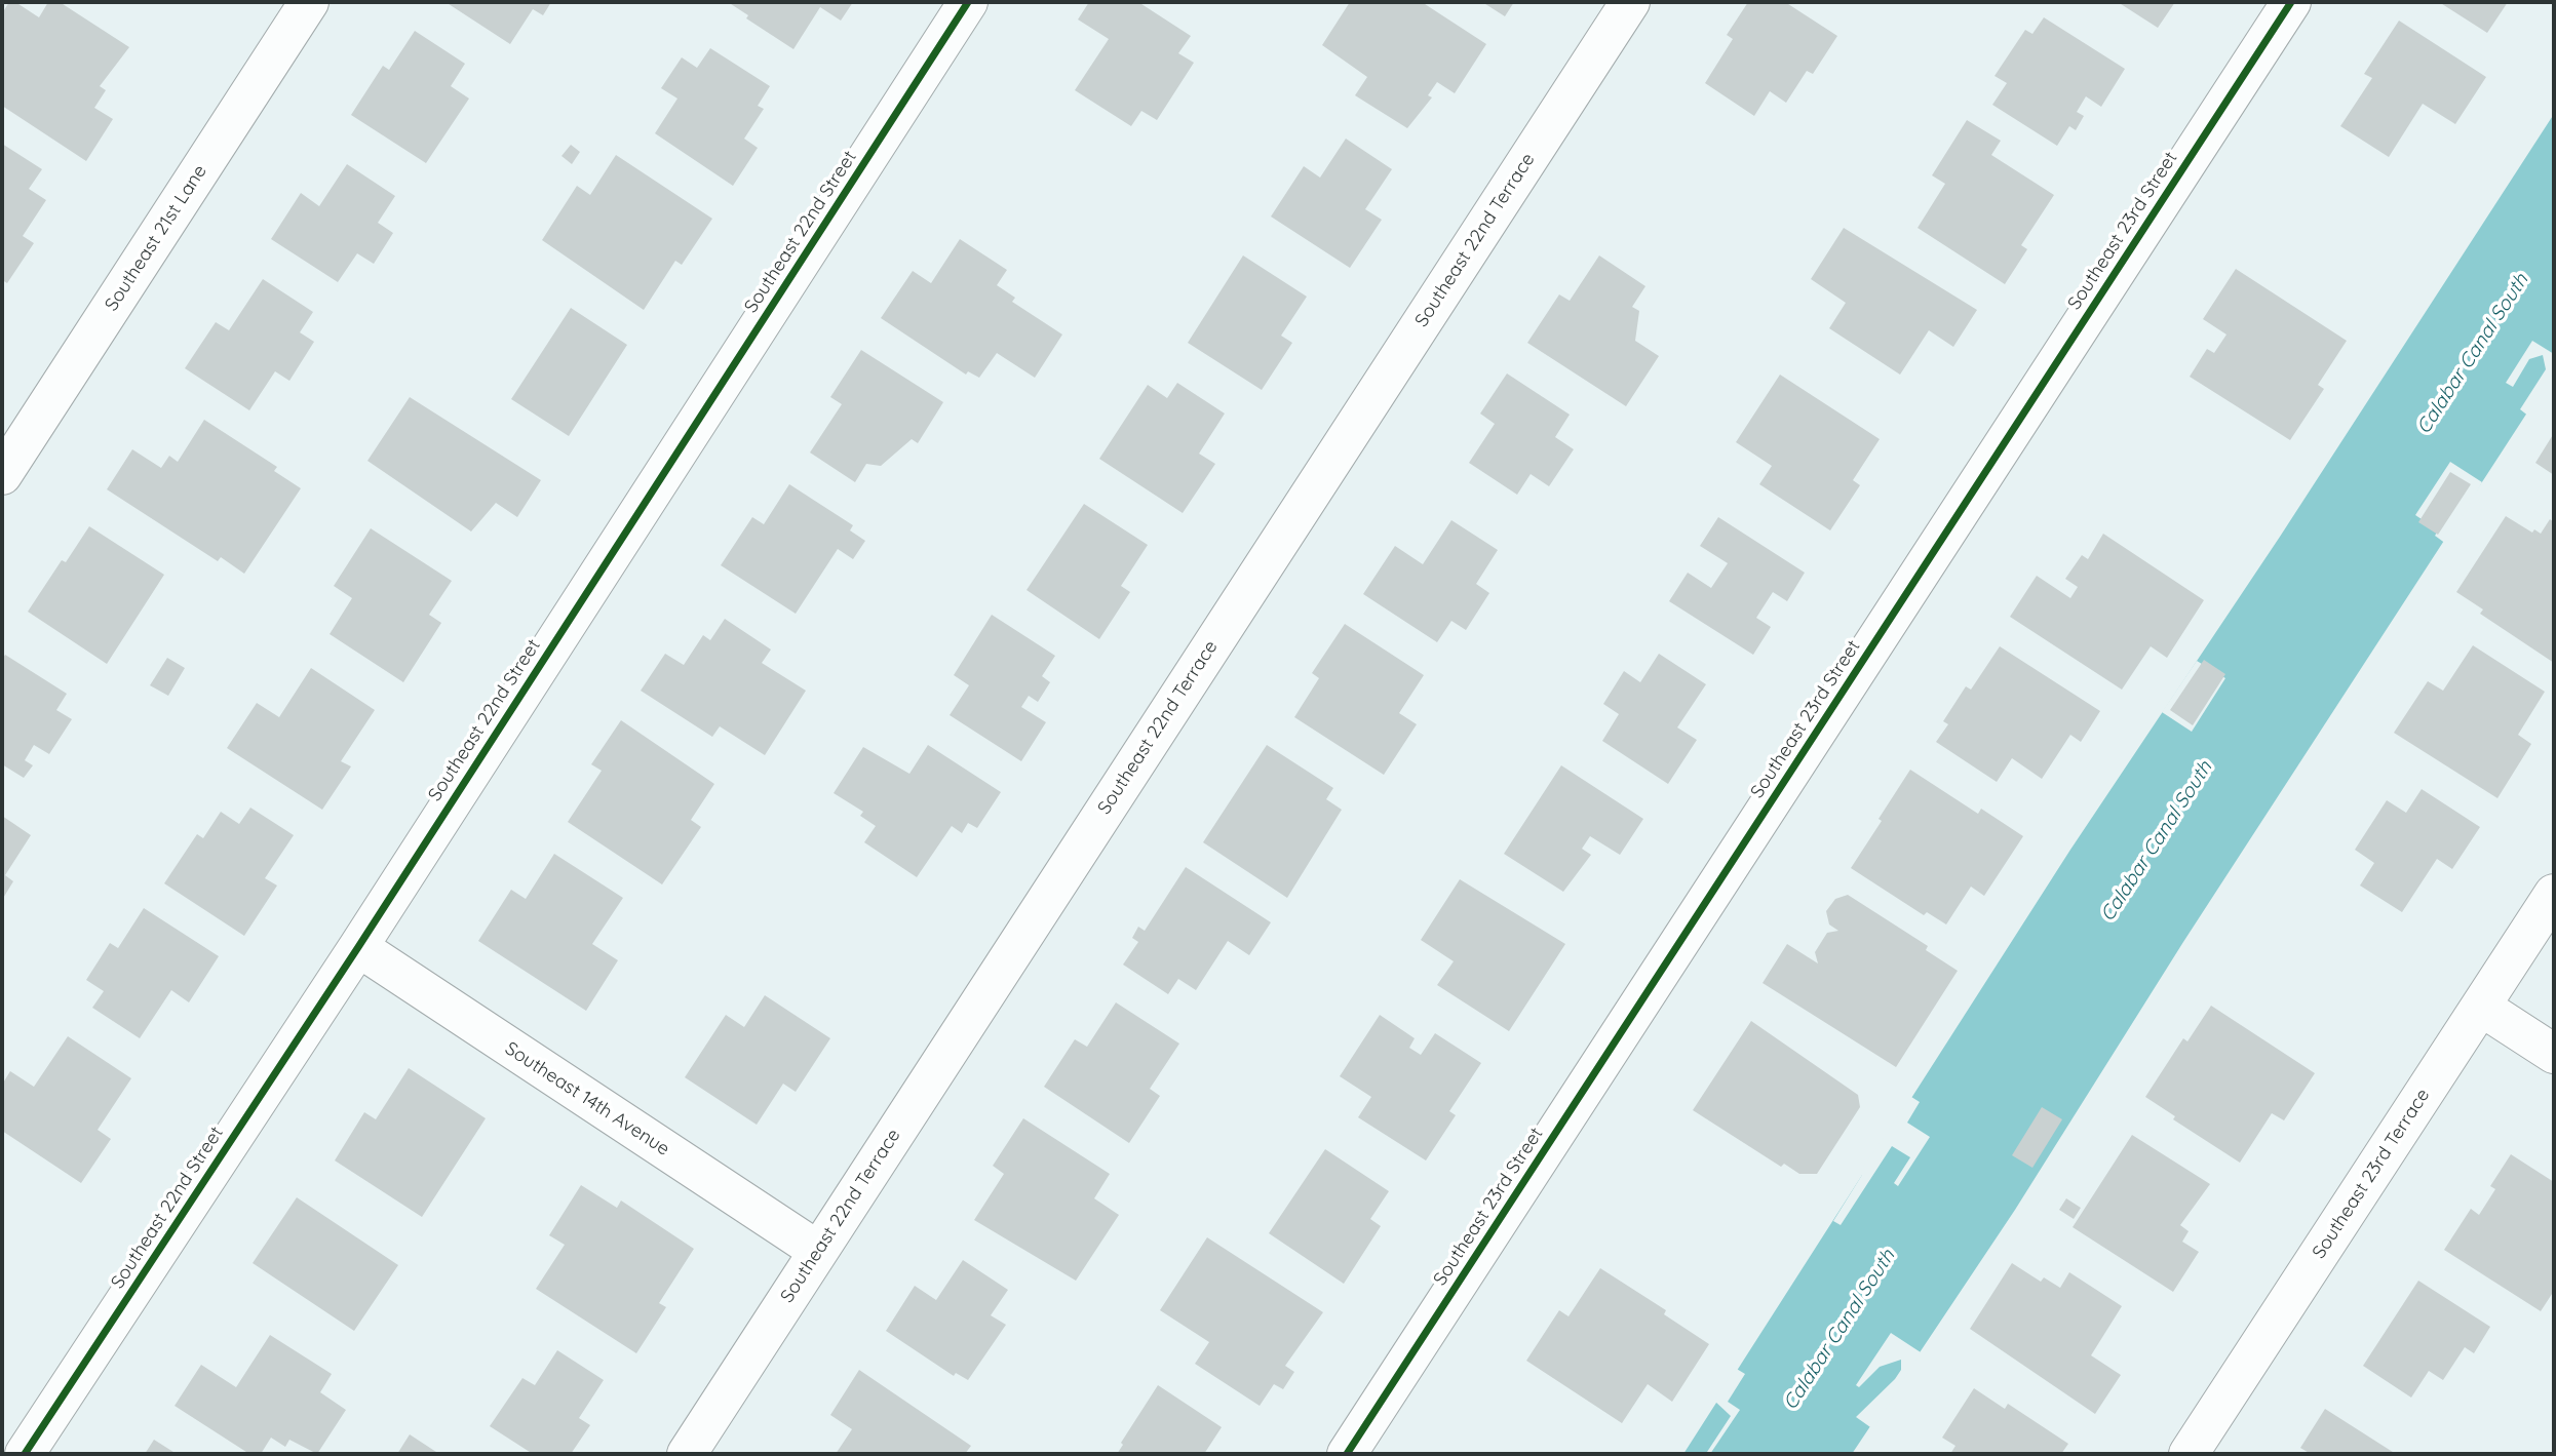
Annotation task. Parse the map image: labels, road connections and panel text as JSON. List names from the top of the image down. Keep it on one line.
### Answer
{"streets":{"street":["Southeast 23rd Street","Southeast 22nd Street","Southeast 21st Lane","Southeast 22nd Terrace","Southeast 14th Avenue","Southeast 23rd Terrace"]},"crossings":[["Southeast 22nd Street","Southeast 14th Avenue"],["Southeast 22nd Terrace","Southeast 14th Avenue"]],"water":["Calabar Canal South"]}
